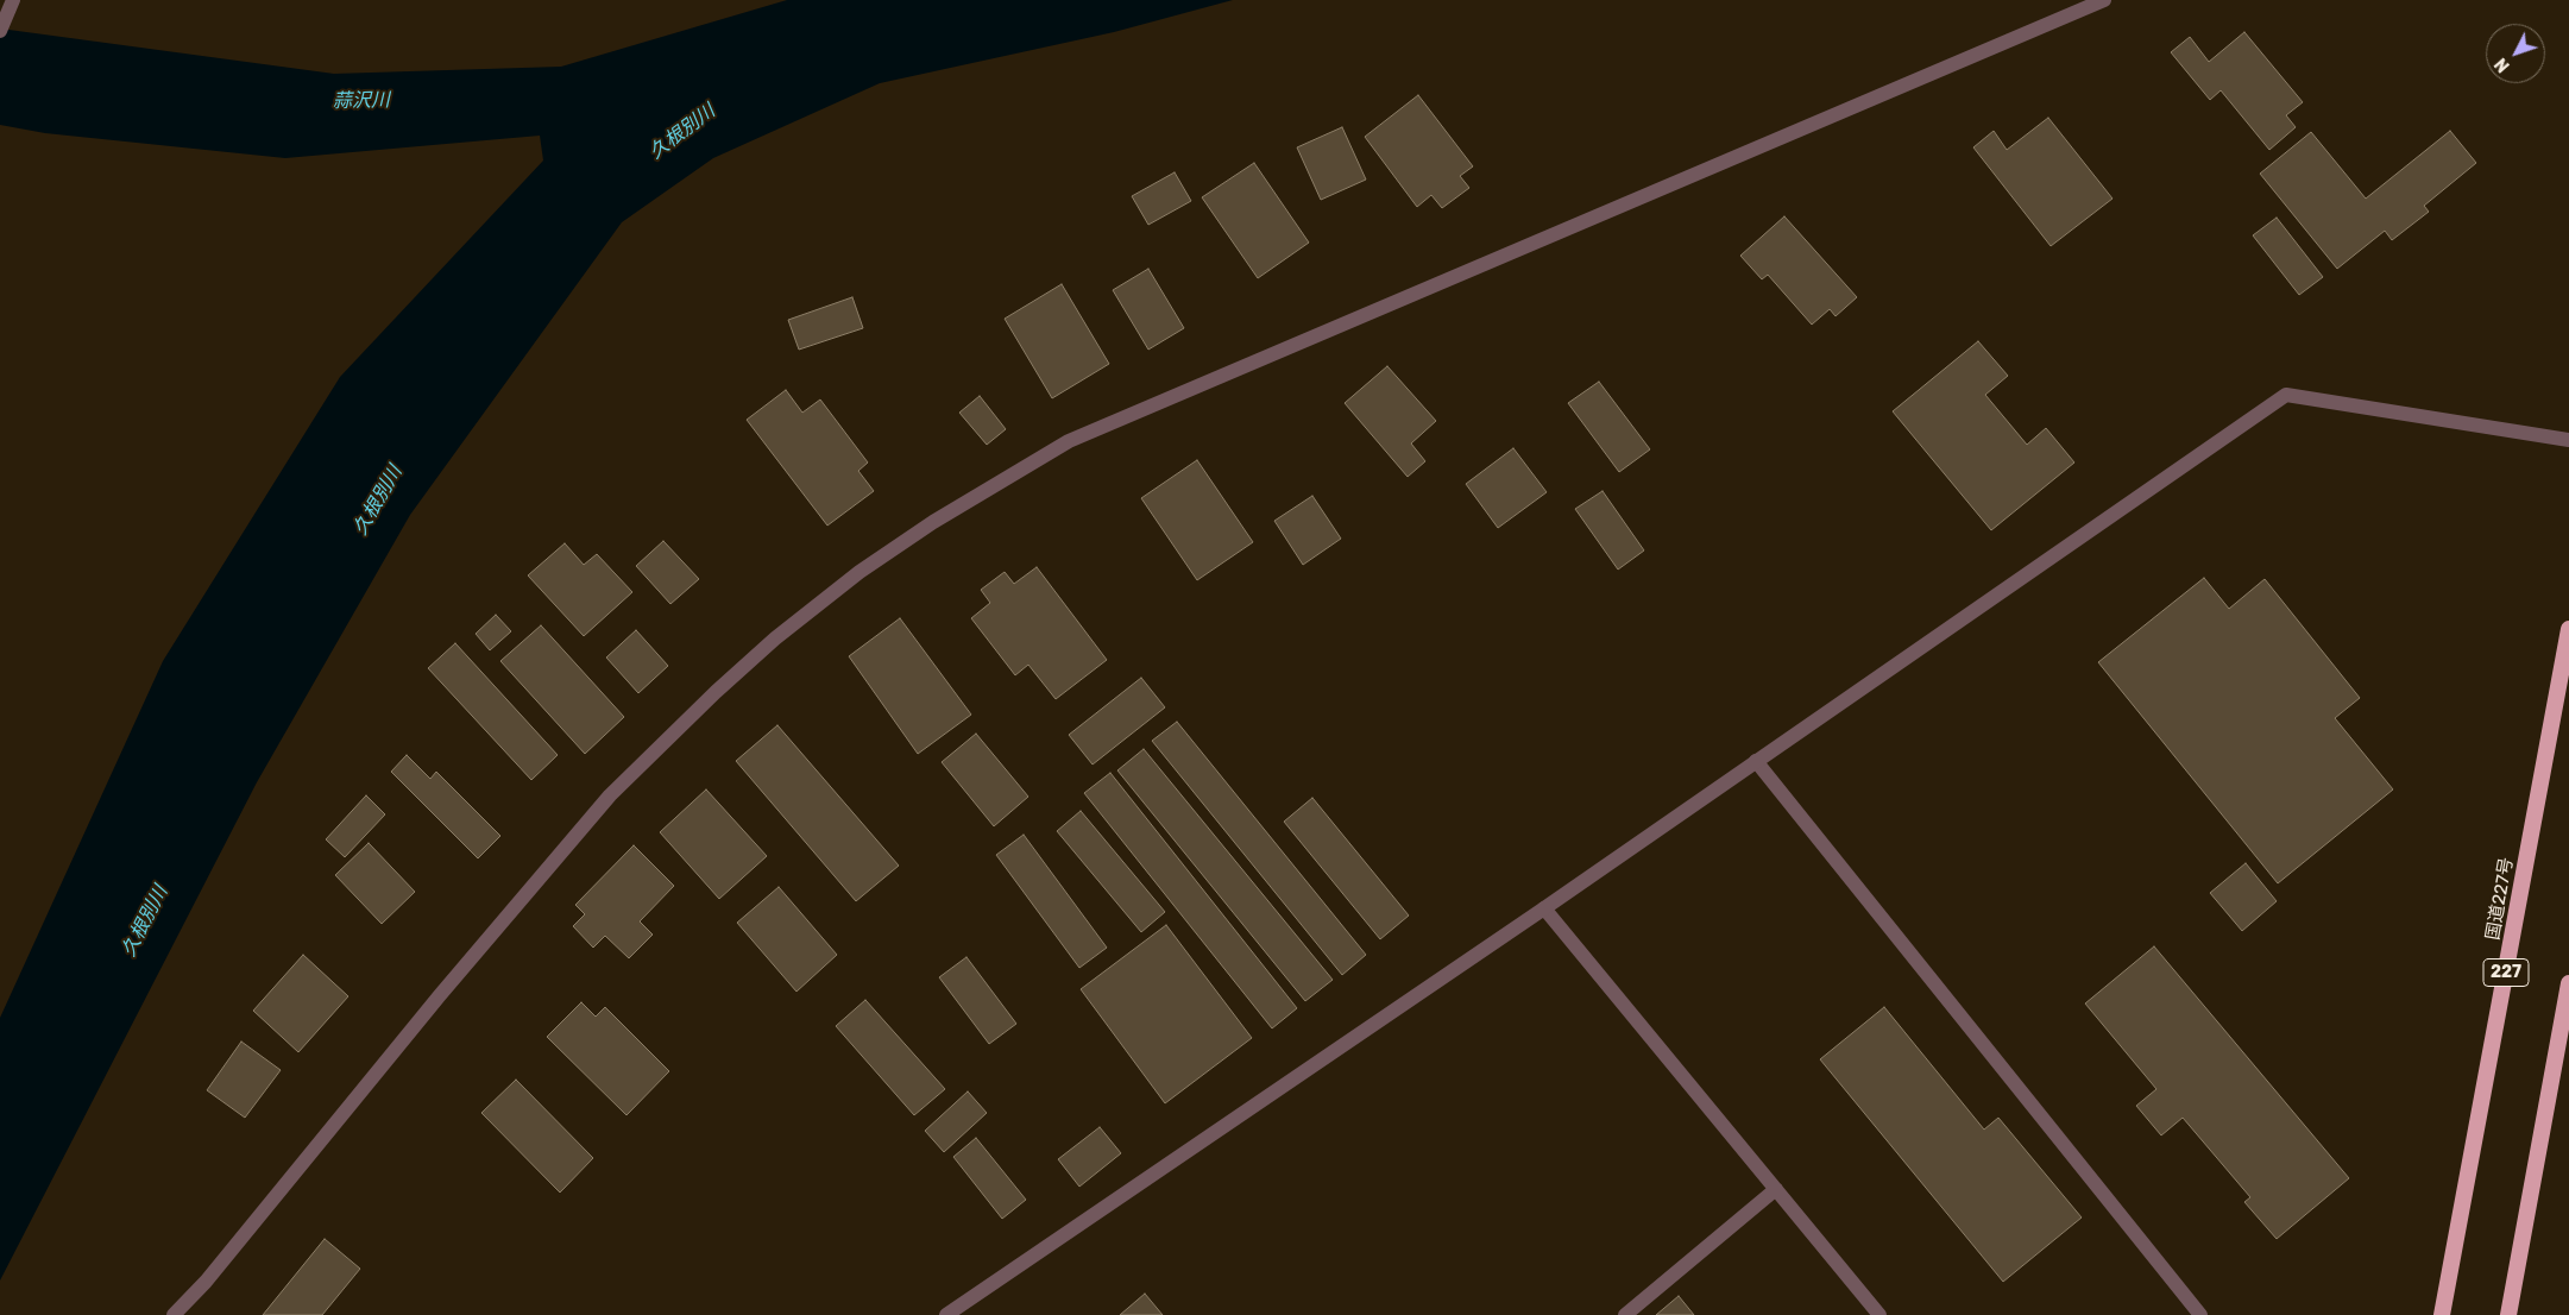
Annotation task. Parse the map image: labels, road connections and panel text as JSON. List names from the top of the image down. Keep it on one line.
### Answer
{"streets":{"highway":["国道227号","227"]},"water":["蒜沢川","久根別川"],"north":"bottom left"}
